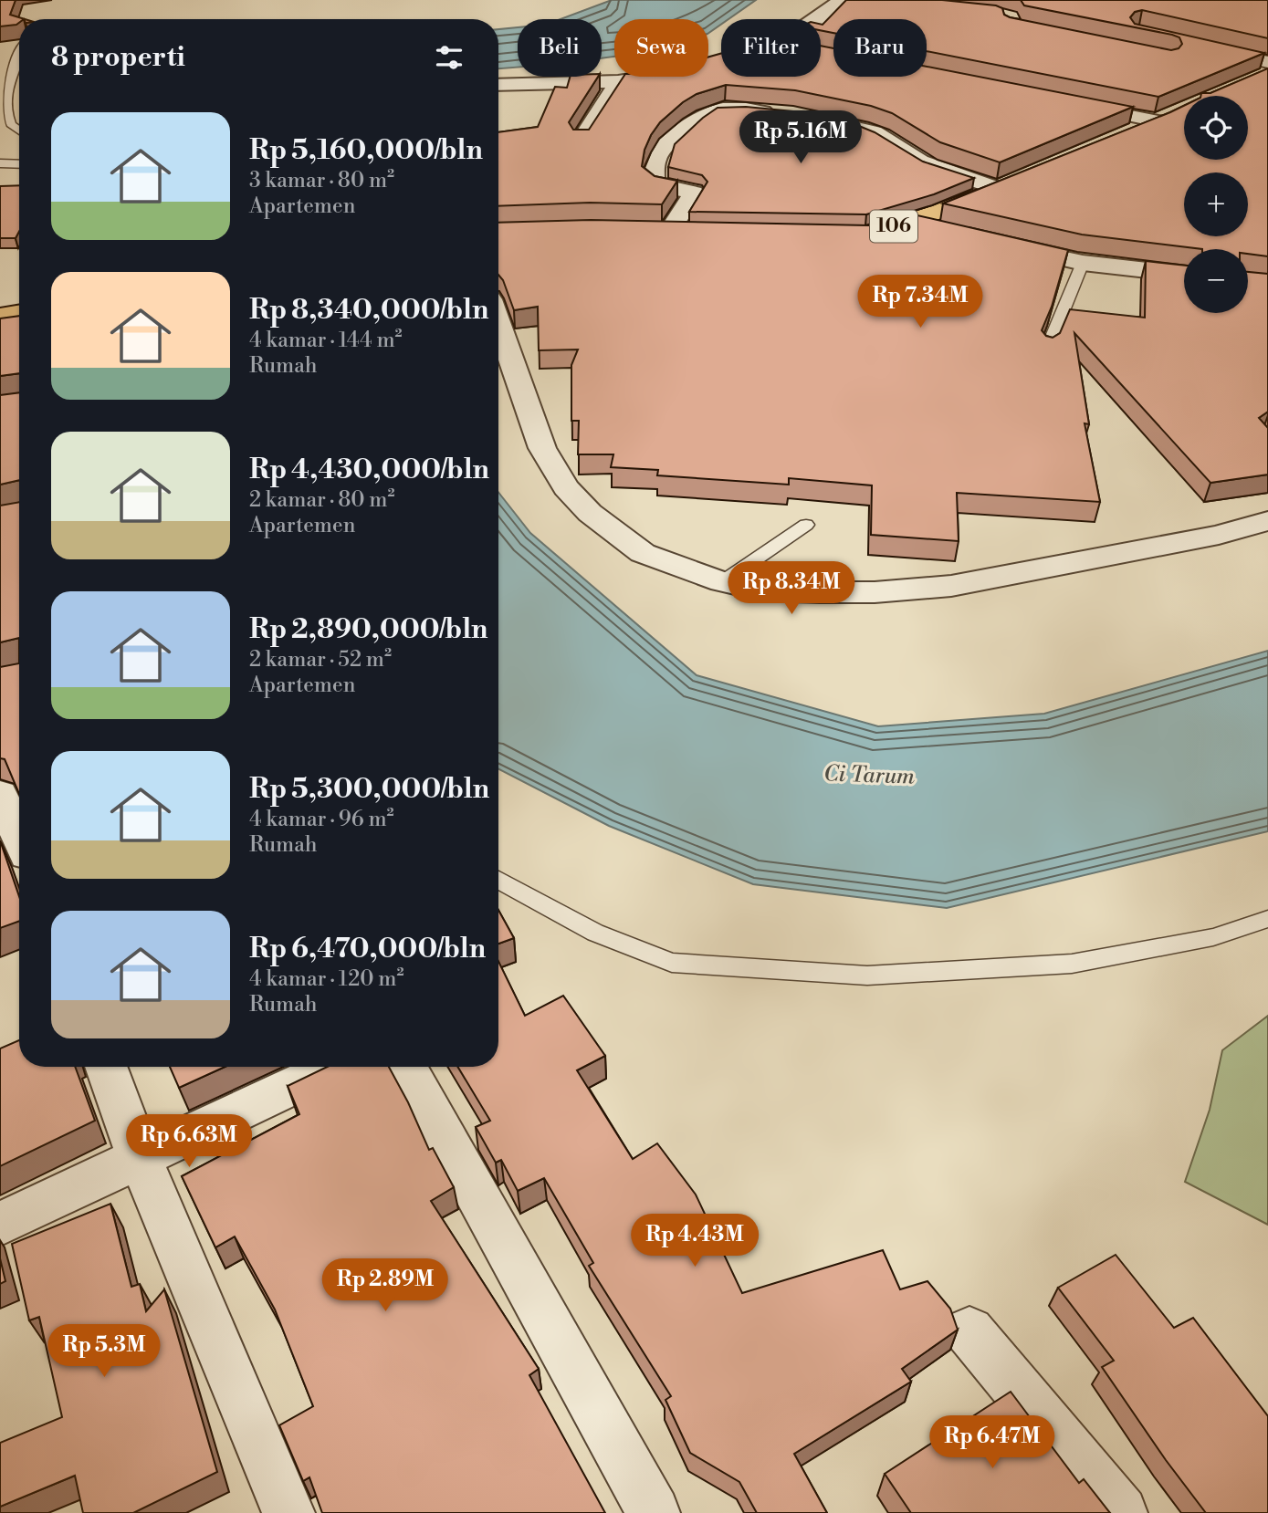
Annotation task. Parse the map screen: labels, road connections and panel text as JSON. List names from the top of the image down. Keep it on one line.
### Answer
{"streets":{"main road":["106"]},"water":["Ci Tarum"],"page":{"chip":["Beli","Sewa","Filter","Baru"],"heading":"8 properti","map_buttons":["+","−"],"list":[{"name":"Rp 5,160,000/bln","note":"3 kamar · 80 m² · Apartemen"},{"name":"Rp 8,340,000/bln","note":"4 kamar · 144 m² · Rumah"},{"name":"Rp 4,430,000/bln","note":"2 kamar · 80 m² · Apartemen"},{"name":"Rp 2,890,000/bln","note":"2 kamar · 52 m² · Apartemen"},{"name":"Rp 5,300,000/bln","note":"4 kamar · 96 m² · Rumah"},{"name":"Rp 6,470,000/bln","note":"4 kamar · 120 m² · Rumah"}],"price":["Rp 5.16M","Rp 7.34M","Rp 8.34M","Rp 6.63M","Rp 4.43M","Rp 2.89M","Rp 5.3M","Rp 6.47M"]}}
